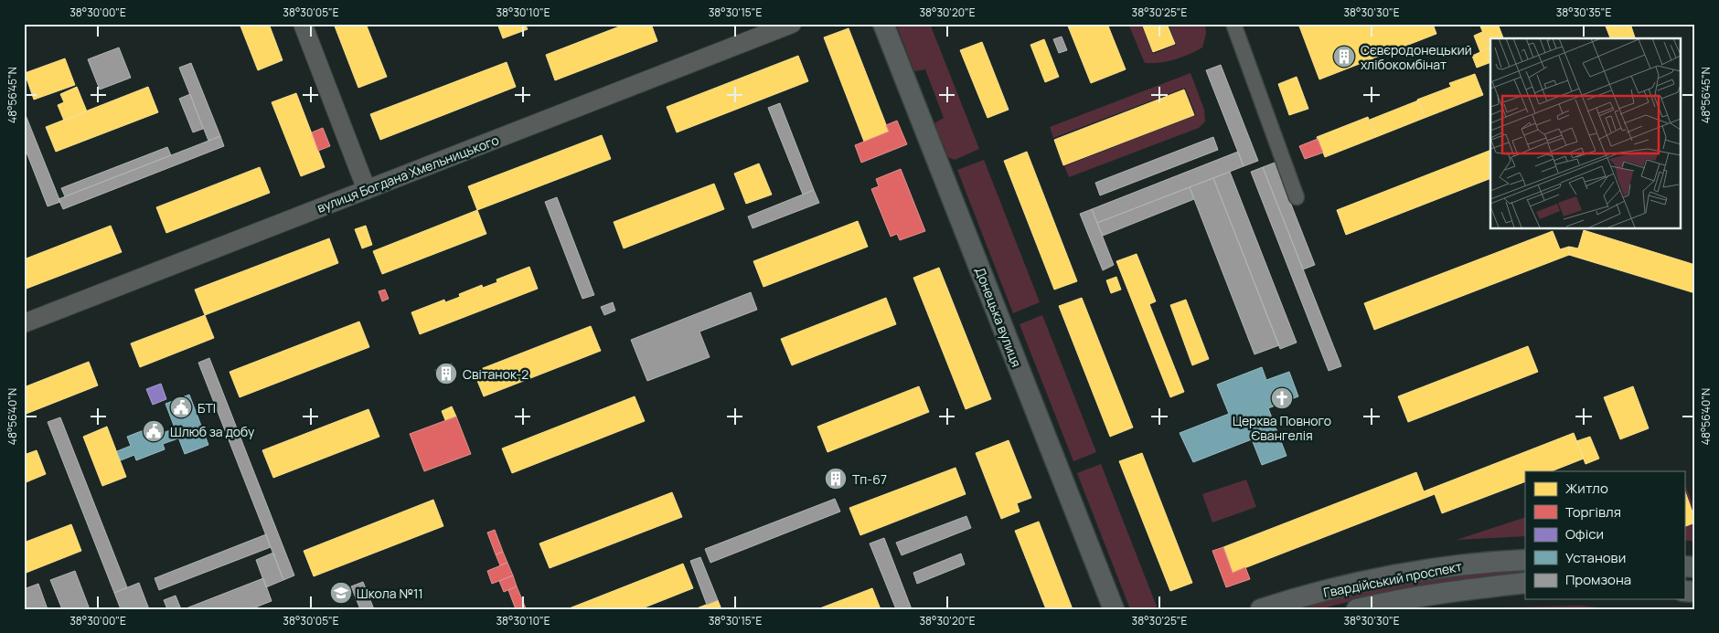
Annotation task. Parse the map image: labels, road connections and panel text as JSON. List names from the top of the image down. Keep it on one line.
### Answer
{"streets":{"main road":["Донецька вулиця","Гвардійський проспект"],"street":["вулиця Богдана Хмельницького"]},"places":{"building":["Сєвєродонецький хлібокомбінат","Світанок-2","Тп-67"],"church":["Церква Повного Євангелія"],"public building":["БТІ","Шлюб за добу"],"school or university":["Школа №11"]},"legend":["Житло","Торгівля","Офіси","Установи","Промзона"],"coordinates":["38°30'00\"E","38°30'05\"E","38°30'10\"E","38°30'15\"E","38°30'20\"E","38°30'25\"E","38°30'30\"E","38°30'35\"E","48°56'45\"N","48°56'40\"N"]}
